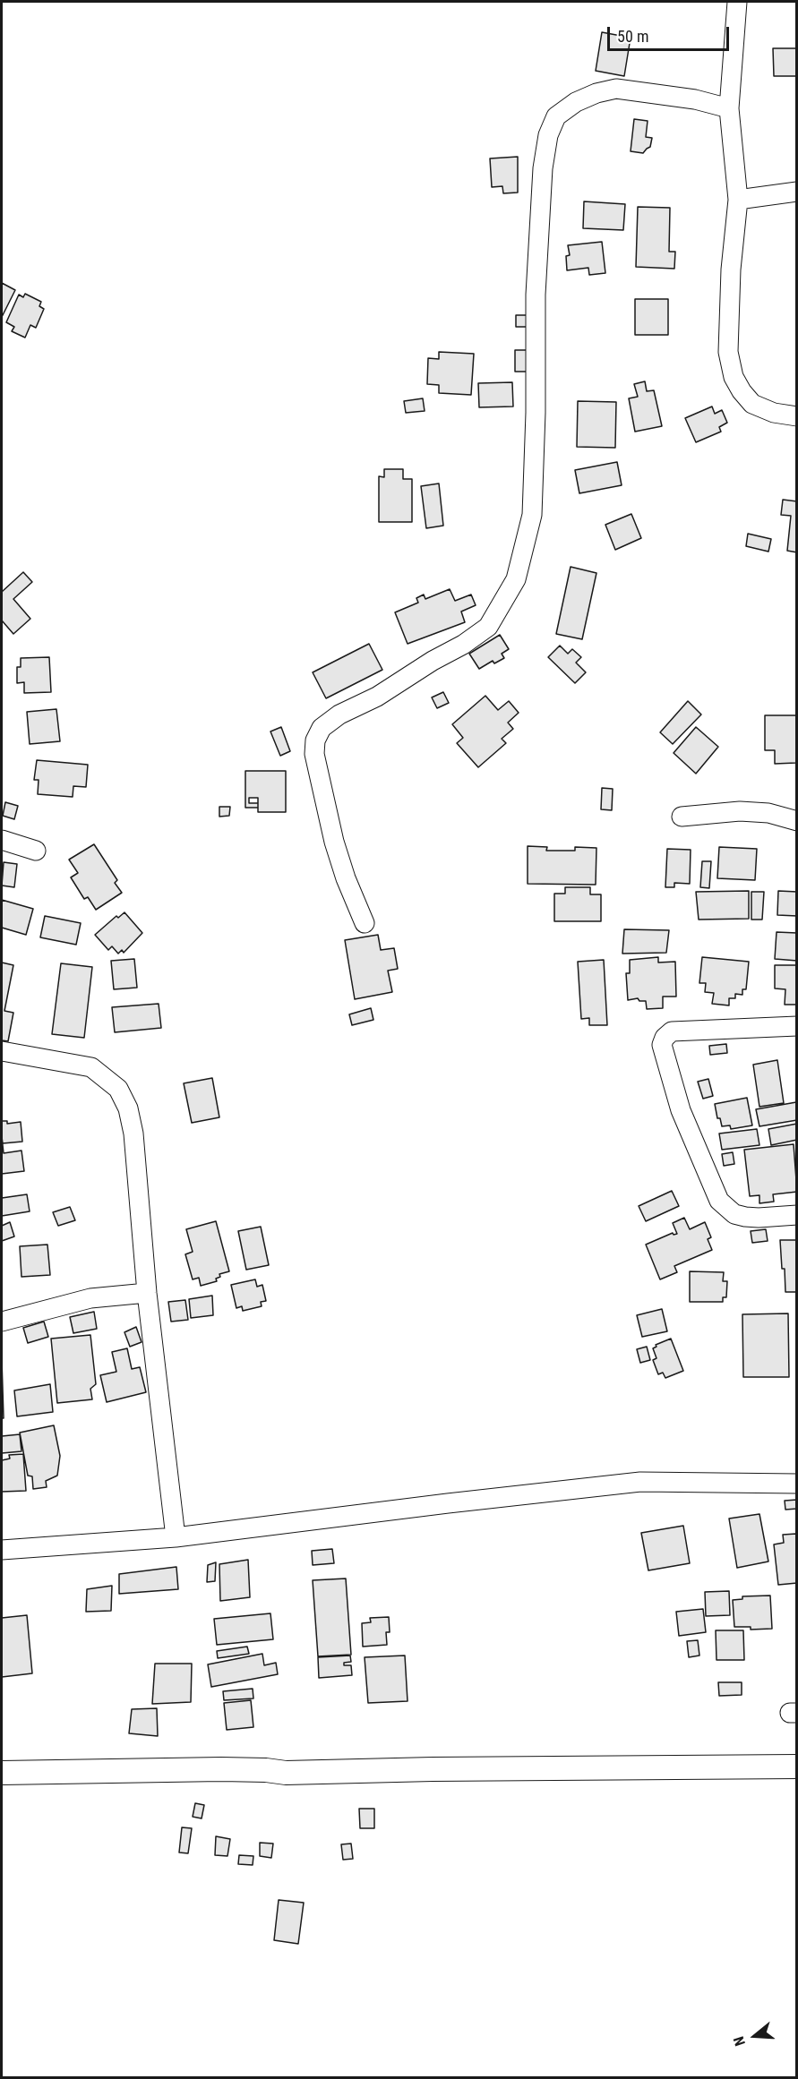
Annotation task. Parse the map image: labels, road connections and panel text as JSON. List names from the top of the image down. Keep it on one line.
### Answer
{"scale_bar":"50 m","north":"left"}
